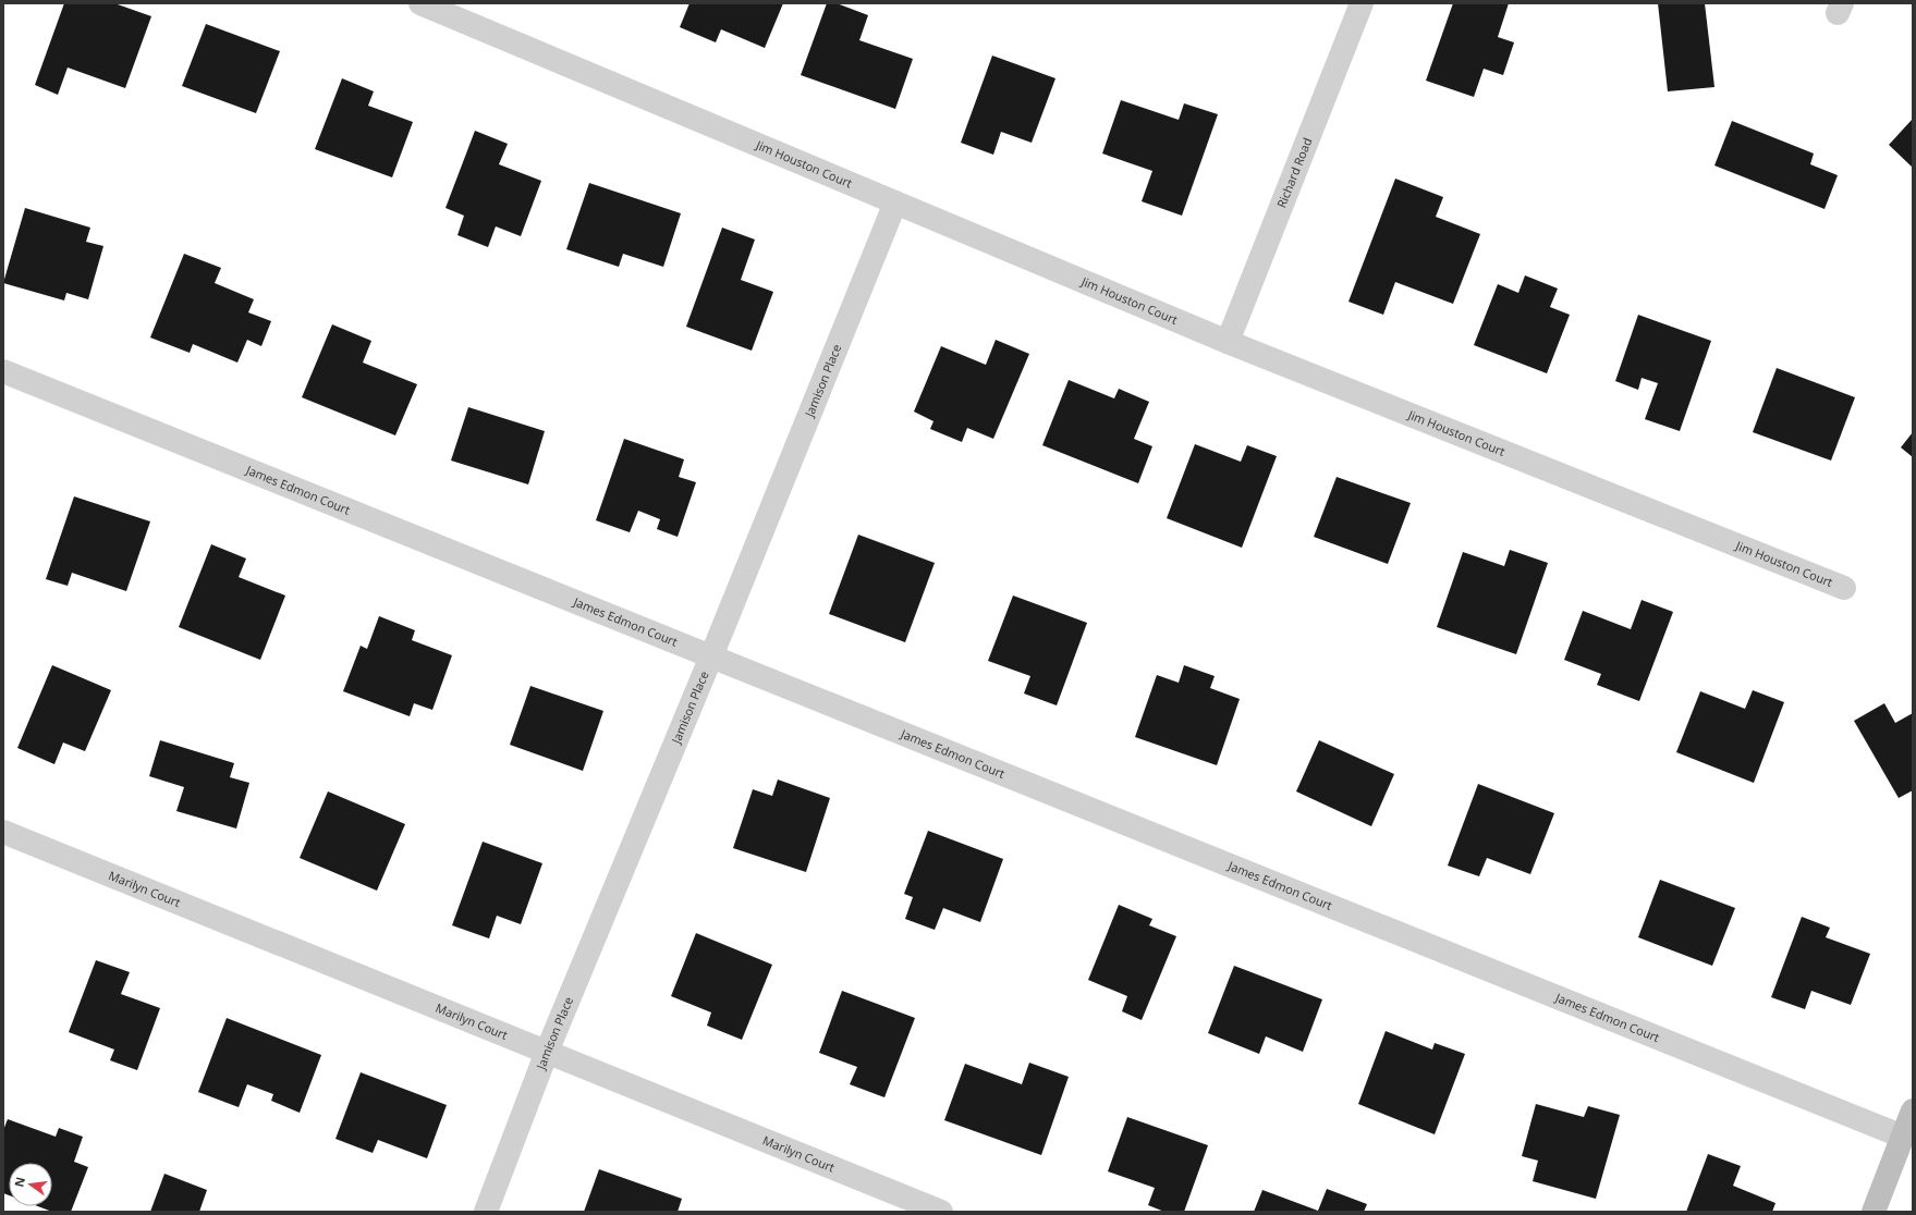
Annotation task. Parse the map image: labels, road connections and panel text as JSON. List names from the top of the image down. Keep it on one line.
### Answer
{"streets":{"street":["Jim Houston Court","Richard Road","Jamison Place","James Edmon Court","Marilyn Court"]},"crossings":[["Jim Houston Court","Richard Road"],["Jim Houston Court","Jamison Place"],["Jamison Place","James Edmon Court"],["Jamison Place","Marilyn Court"]],"north":"left"}
